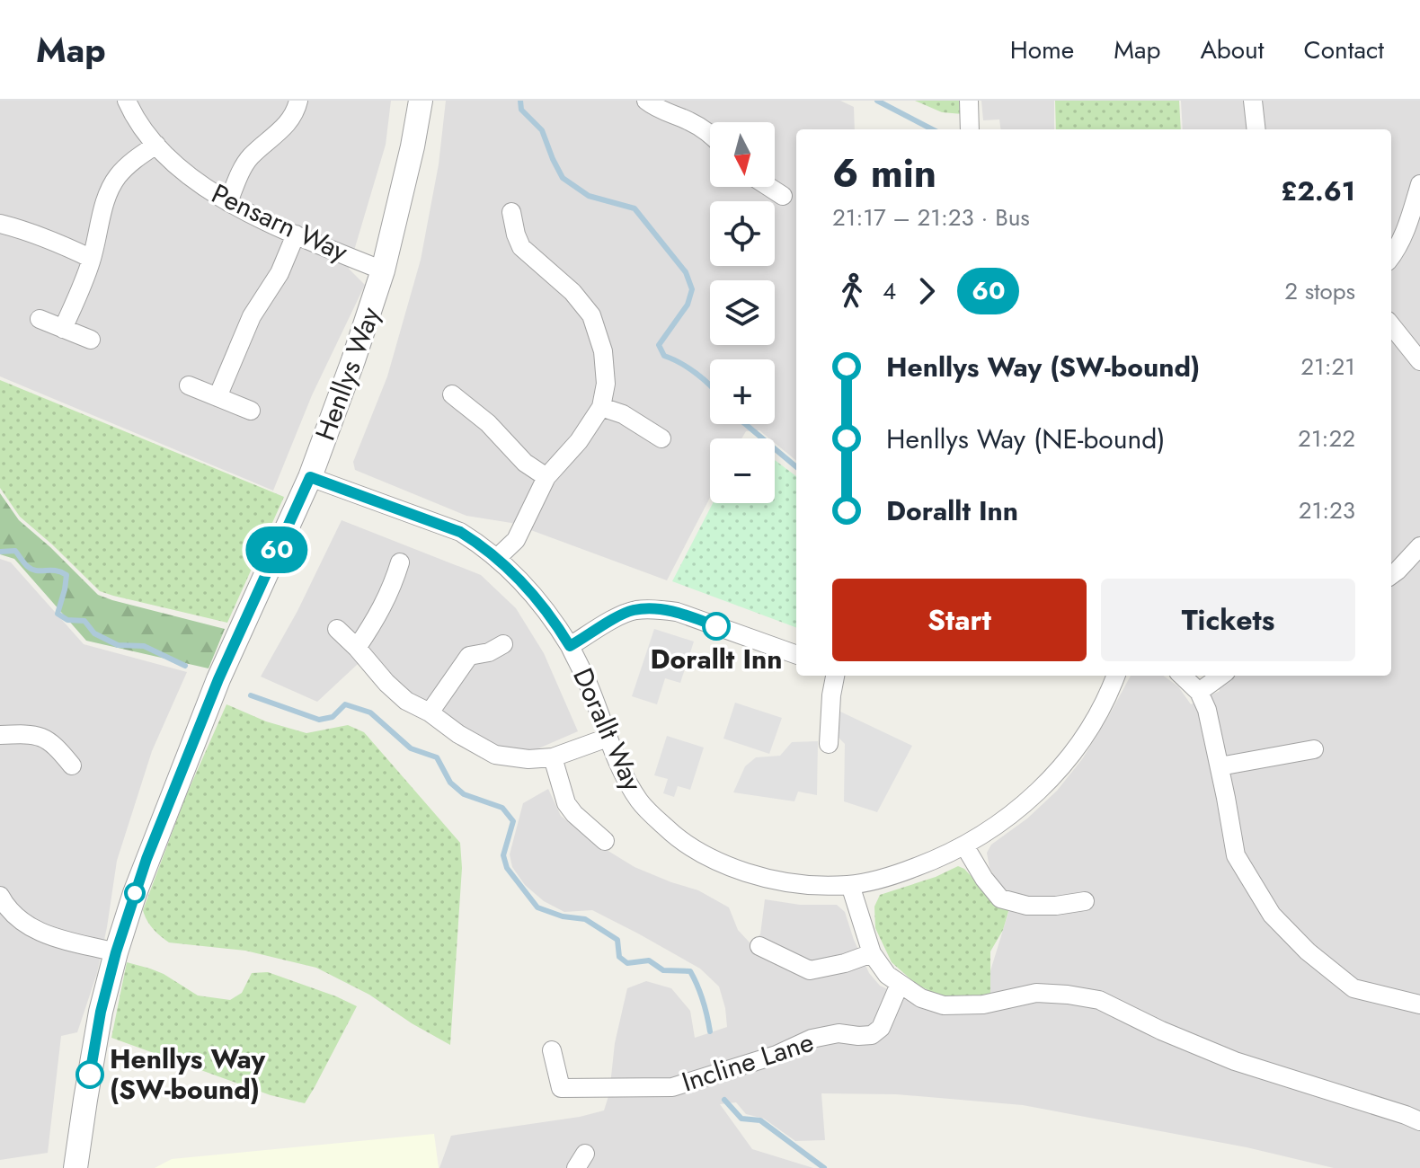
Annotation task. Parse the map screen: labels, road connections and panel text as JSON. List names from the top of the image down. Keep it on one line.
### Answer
{"streets":{"street":["Pensarn Way","Henllys Way","Dorallt Way","Incline Lane"]},"crossings":[["Pensarn Way","Henllys Way"],["Henllys Way","Dorallt Way"]],"places":["Dorallt Inn","Henllys Way (SW-bound)"],"lines":["bus line 60"],"north":"bottom","page":{"header":"Map","nav":["Home","Map","About","Contact"],"on_map":"60","map_buttons":["+","−"],"heading":["6 min","21:17 – 21:23 · Bus","£2.61"],"legs":["4","60","2 stops"],"list":[{"name":"Henllys Way (SW-bound)","value":"21:21"},{"name":"Henllys Way (NE-bound)","value":"21:22"},{"name":"Dorallt Inn","value":"21:23"}],"buttons":["Start","Tickets"]}}
